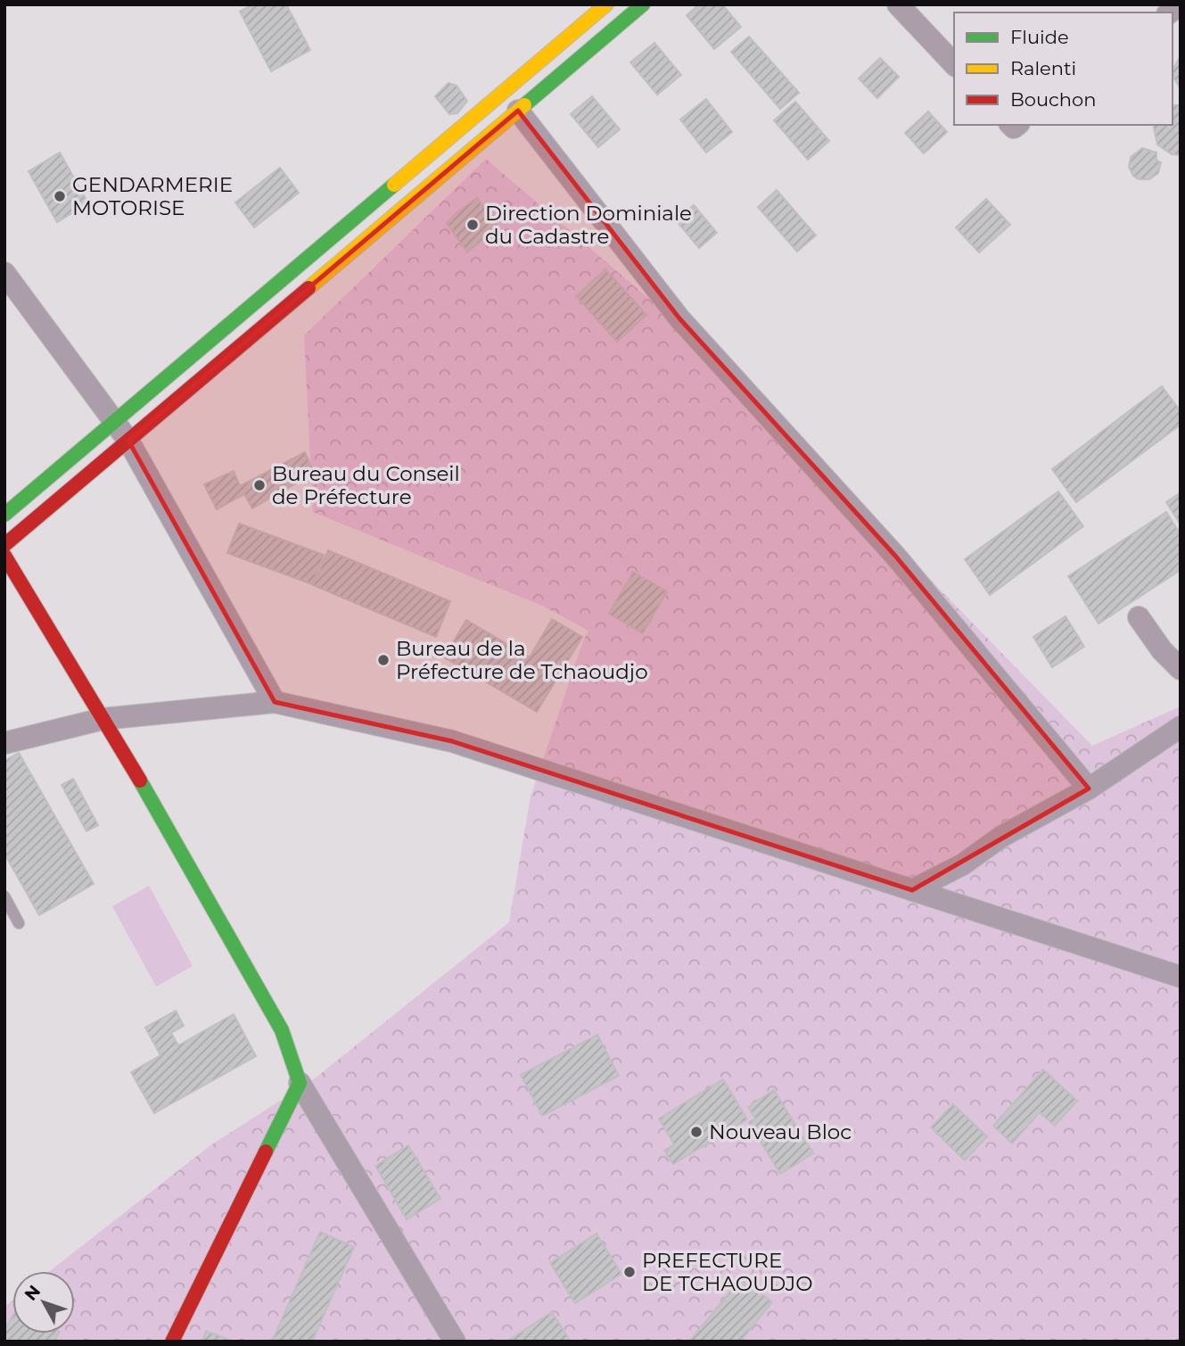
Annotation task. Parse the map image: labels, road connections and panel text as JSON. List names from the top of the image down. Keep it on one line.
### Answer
{"places":["GENDARMERIE MOTORISE","Direction Dominiale du Cadastre","Bureau du Conseil de Préfecture","Bureau de la Préfecture de Tchaoudjo","Nouveau Bloc","PREFECTURE DE TCHAOUDJO"],"legend":["Fluide","Ralenti","Bouchon"],"north":"top left"}
